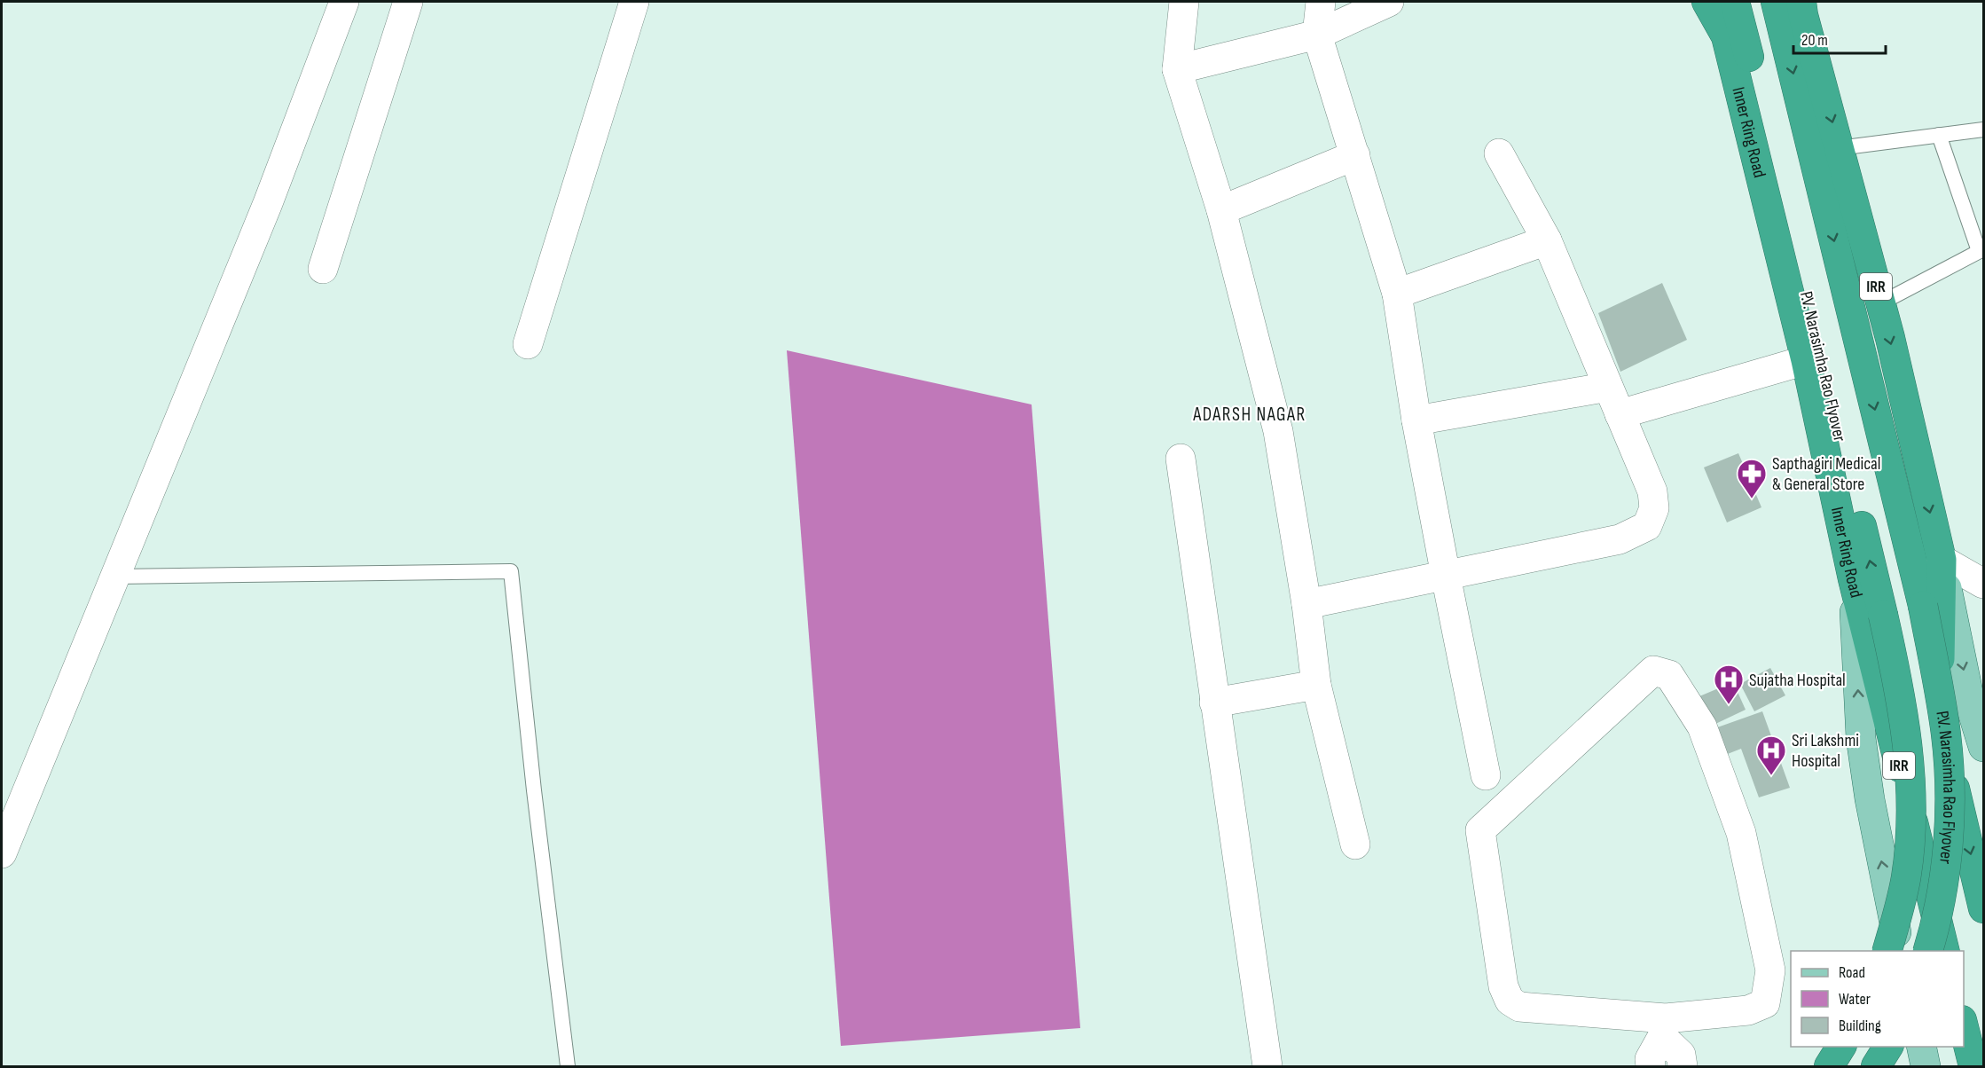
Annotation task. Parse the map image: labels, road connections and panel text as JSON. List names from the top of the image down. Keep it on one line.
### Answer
{"streets":{"highway":["Inner Ring Road","IRR","P.V. Narasimha Rao Flyover"]},"crossings":[["Inner Ring Road","IRR"]],"districts":["ADARSH NAGAR"],"places":{"pharmacy":["Sapthagiri Medical & General Store"],"hospital":["Sujatha Hospital","Sri Lakshmi Hospital"]},"legend":["Road","Water","Building"],"scale_bar":"20 m"}
